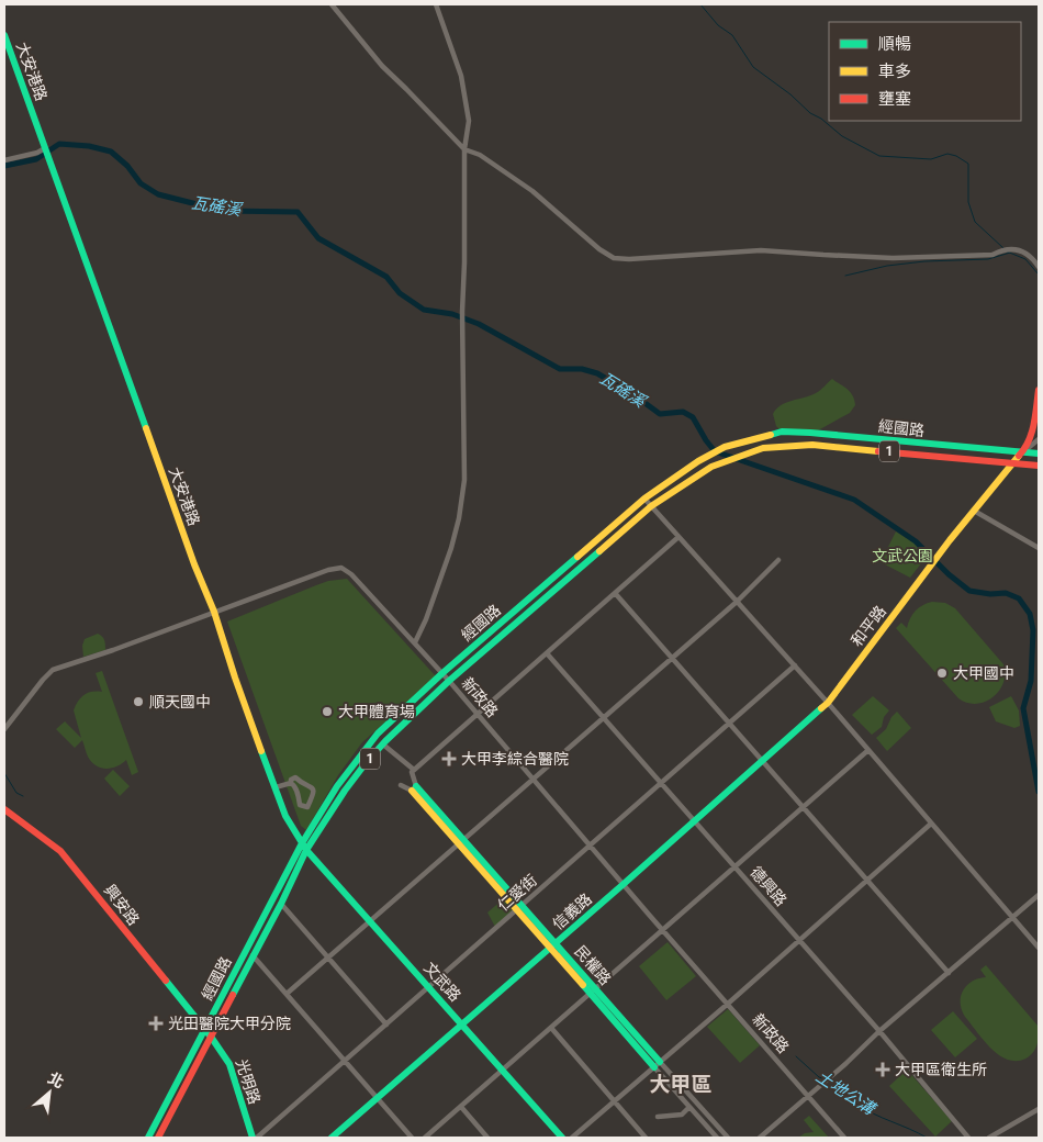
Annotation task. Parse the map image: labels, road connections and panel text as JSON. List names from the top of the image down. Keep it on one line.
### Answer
{"streets":{"main road":["大安港路","經國路","1","和平路","興安路","信義路","民權路","文武路","光明路"],"street":["新政路","德興路","仁愛街"]},"crossings":[["大安港路","經國路"],["大安港路","新政路"],["大安港路","文武路"],["經國路","新政路"],["經國路","興安路"],["經國路","文武路"],["經國路","光明路"],["和平路","信義路"],["新政路","仁愛街"],["新政路","信義路"],["德興路","仁愛街"],["德興路","信義路"],["仁愛街","民權路"],["仁愛街","文武路"],["仁愛街","光明路"],["興安路","光明路"],["信義路","民權路"],["信義路","文武路"]],"districts":["大甲區"],"water":["瓦磘溪","土地公溝"],"parks":["文武公園"],"places":{"other":["大甲國中","順天國中","大甲體育場"],"health":["大甲李綜合醫院","光田醫院大甲分院","大甲區衛生所"]},"legend":["順暢","車多","壅塞"],"north":"top right"}
